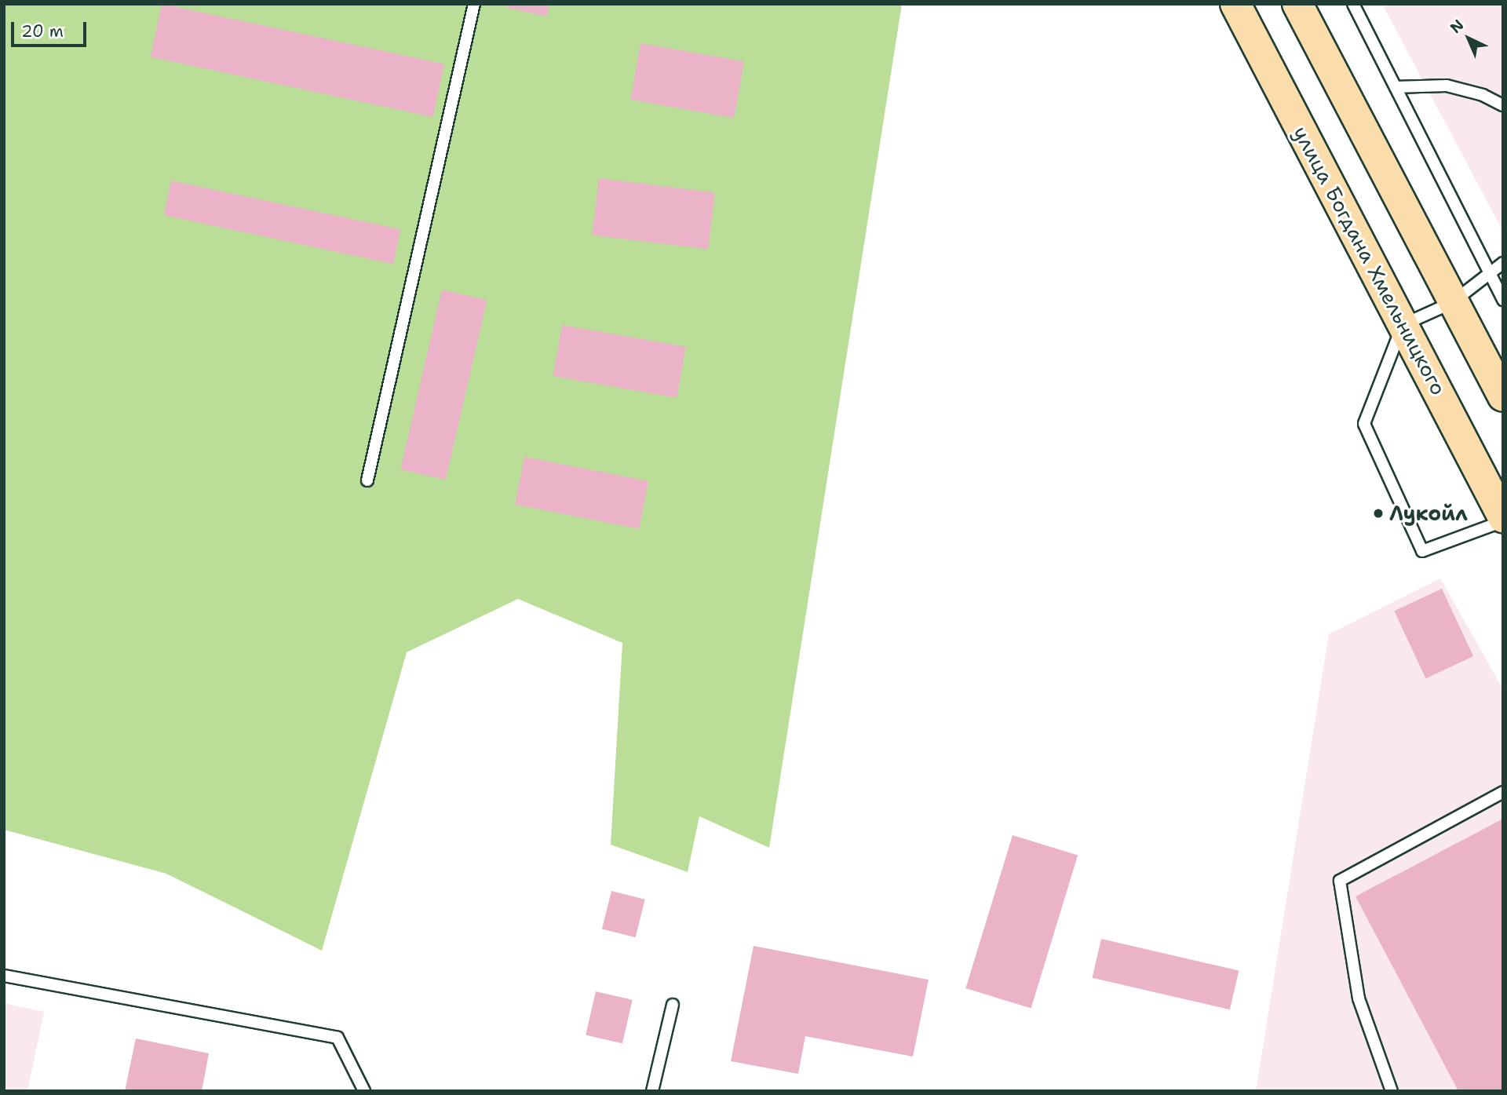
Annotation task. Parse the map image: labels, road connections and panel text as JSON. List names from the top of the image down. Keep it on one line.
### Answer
{"streets":{"highway":["улица Богдана Хмельницкого"]},"places":["Лукойл"],"scale_bar":"20 m","north":"top left"}
